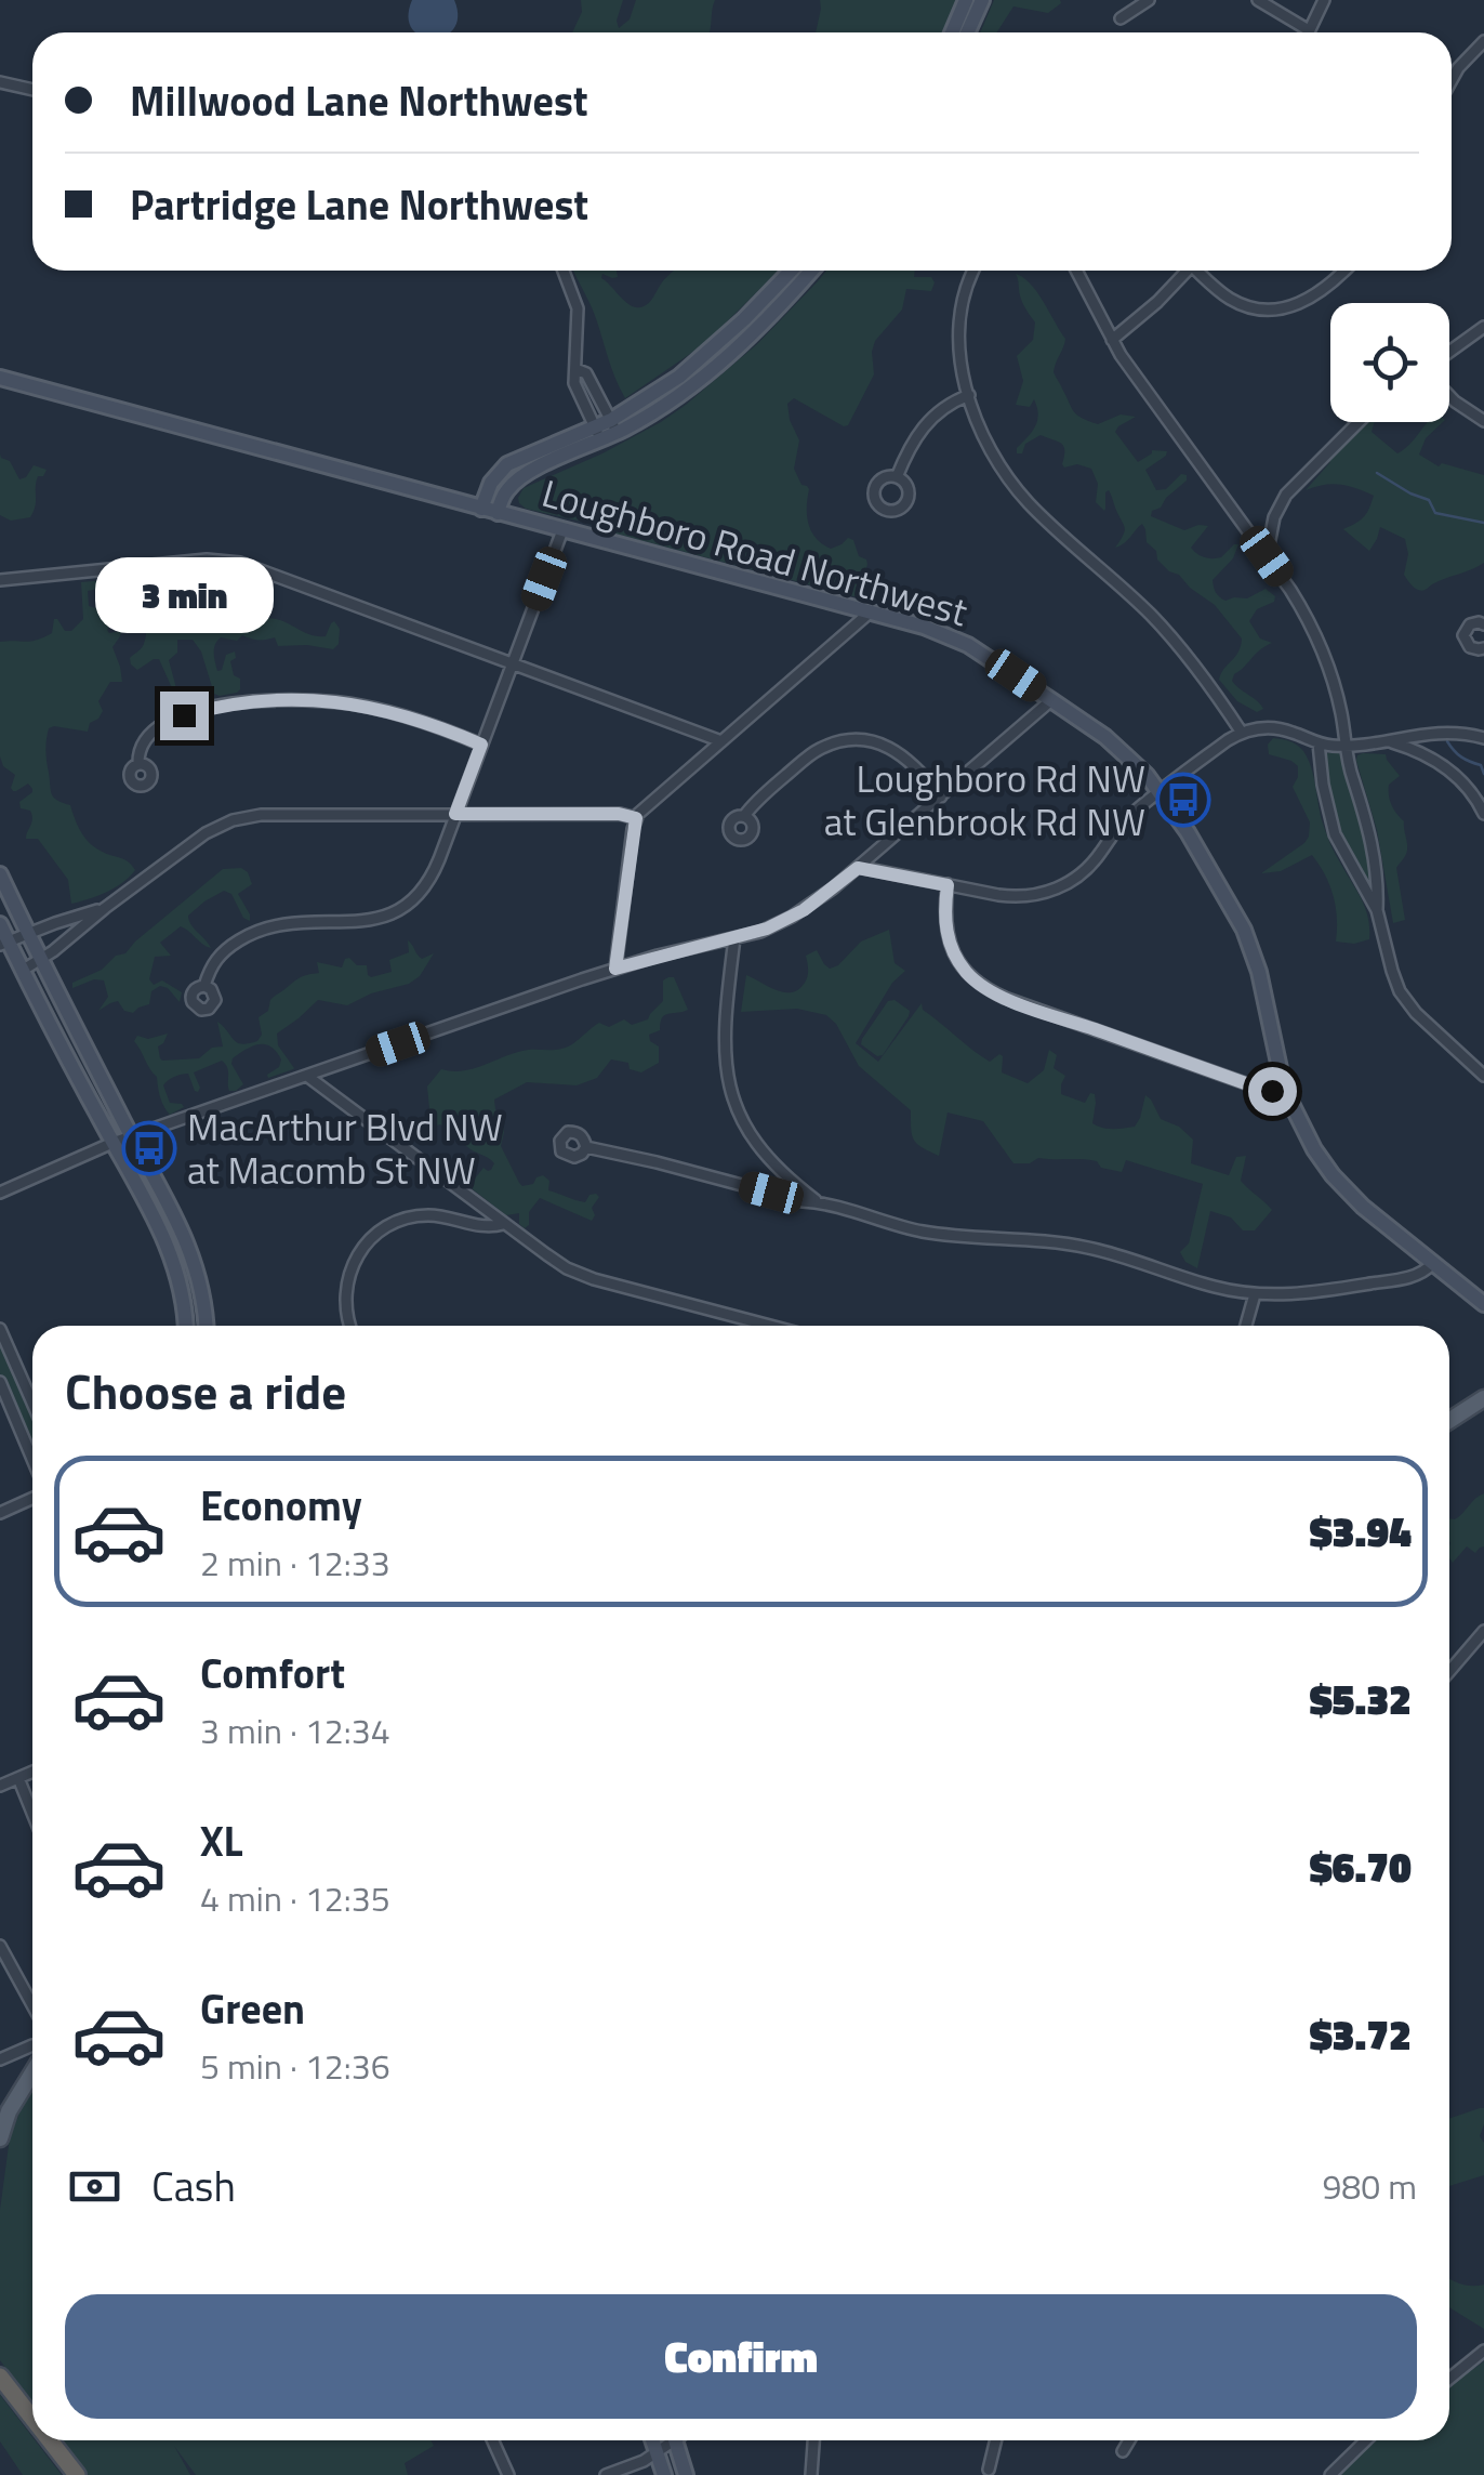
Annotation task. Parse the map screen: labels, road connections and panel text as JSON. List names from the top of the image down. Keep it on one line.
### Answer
{"streets":{"main road":["Loughboro Road Northwest"]},"places":{"bus stop":["Loughboro Rd NW at Glenbrook Rd NW","MacArthur Blvd NW at Macomb St NW"]},"page":{"banner":["Millwood Lane Northwest","Partridge Lane Northwest"],"bubble":"3 min","heading":"Choose a ride","list":[{"name":"Economy","note":"2 min · 12:33","value":"$3.94"},{"name":"Comfort","note":"3 min · 12:34","value":"$5.32"},{"name":"XL","note":"4 min · 12:35","value":"$6.70"},{"name":"Green","note":"5 min · 12:36","value":"$3.72"}],"pay":["Cash","980 m"],"buttons":"Confirm"}}
